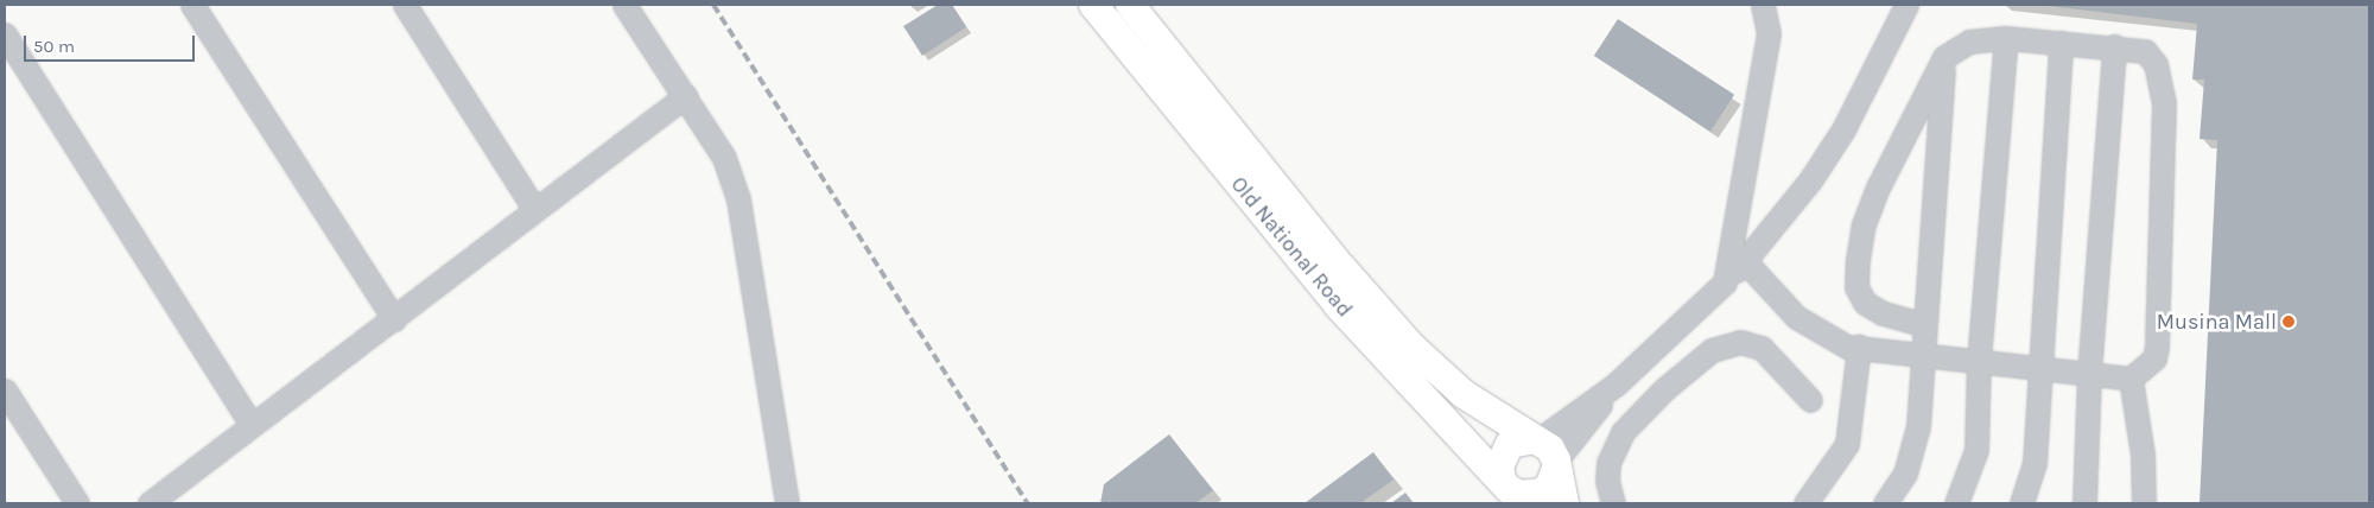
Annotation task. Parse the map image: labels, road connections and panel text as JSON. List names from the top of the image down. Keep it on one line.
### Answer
{"streets":{"main road":["Old National Road"]},"places":["Musina Mall"],"scale_bar":"50 m"}
